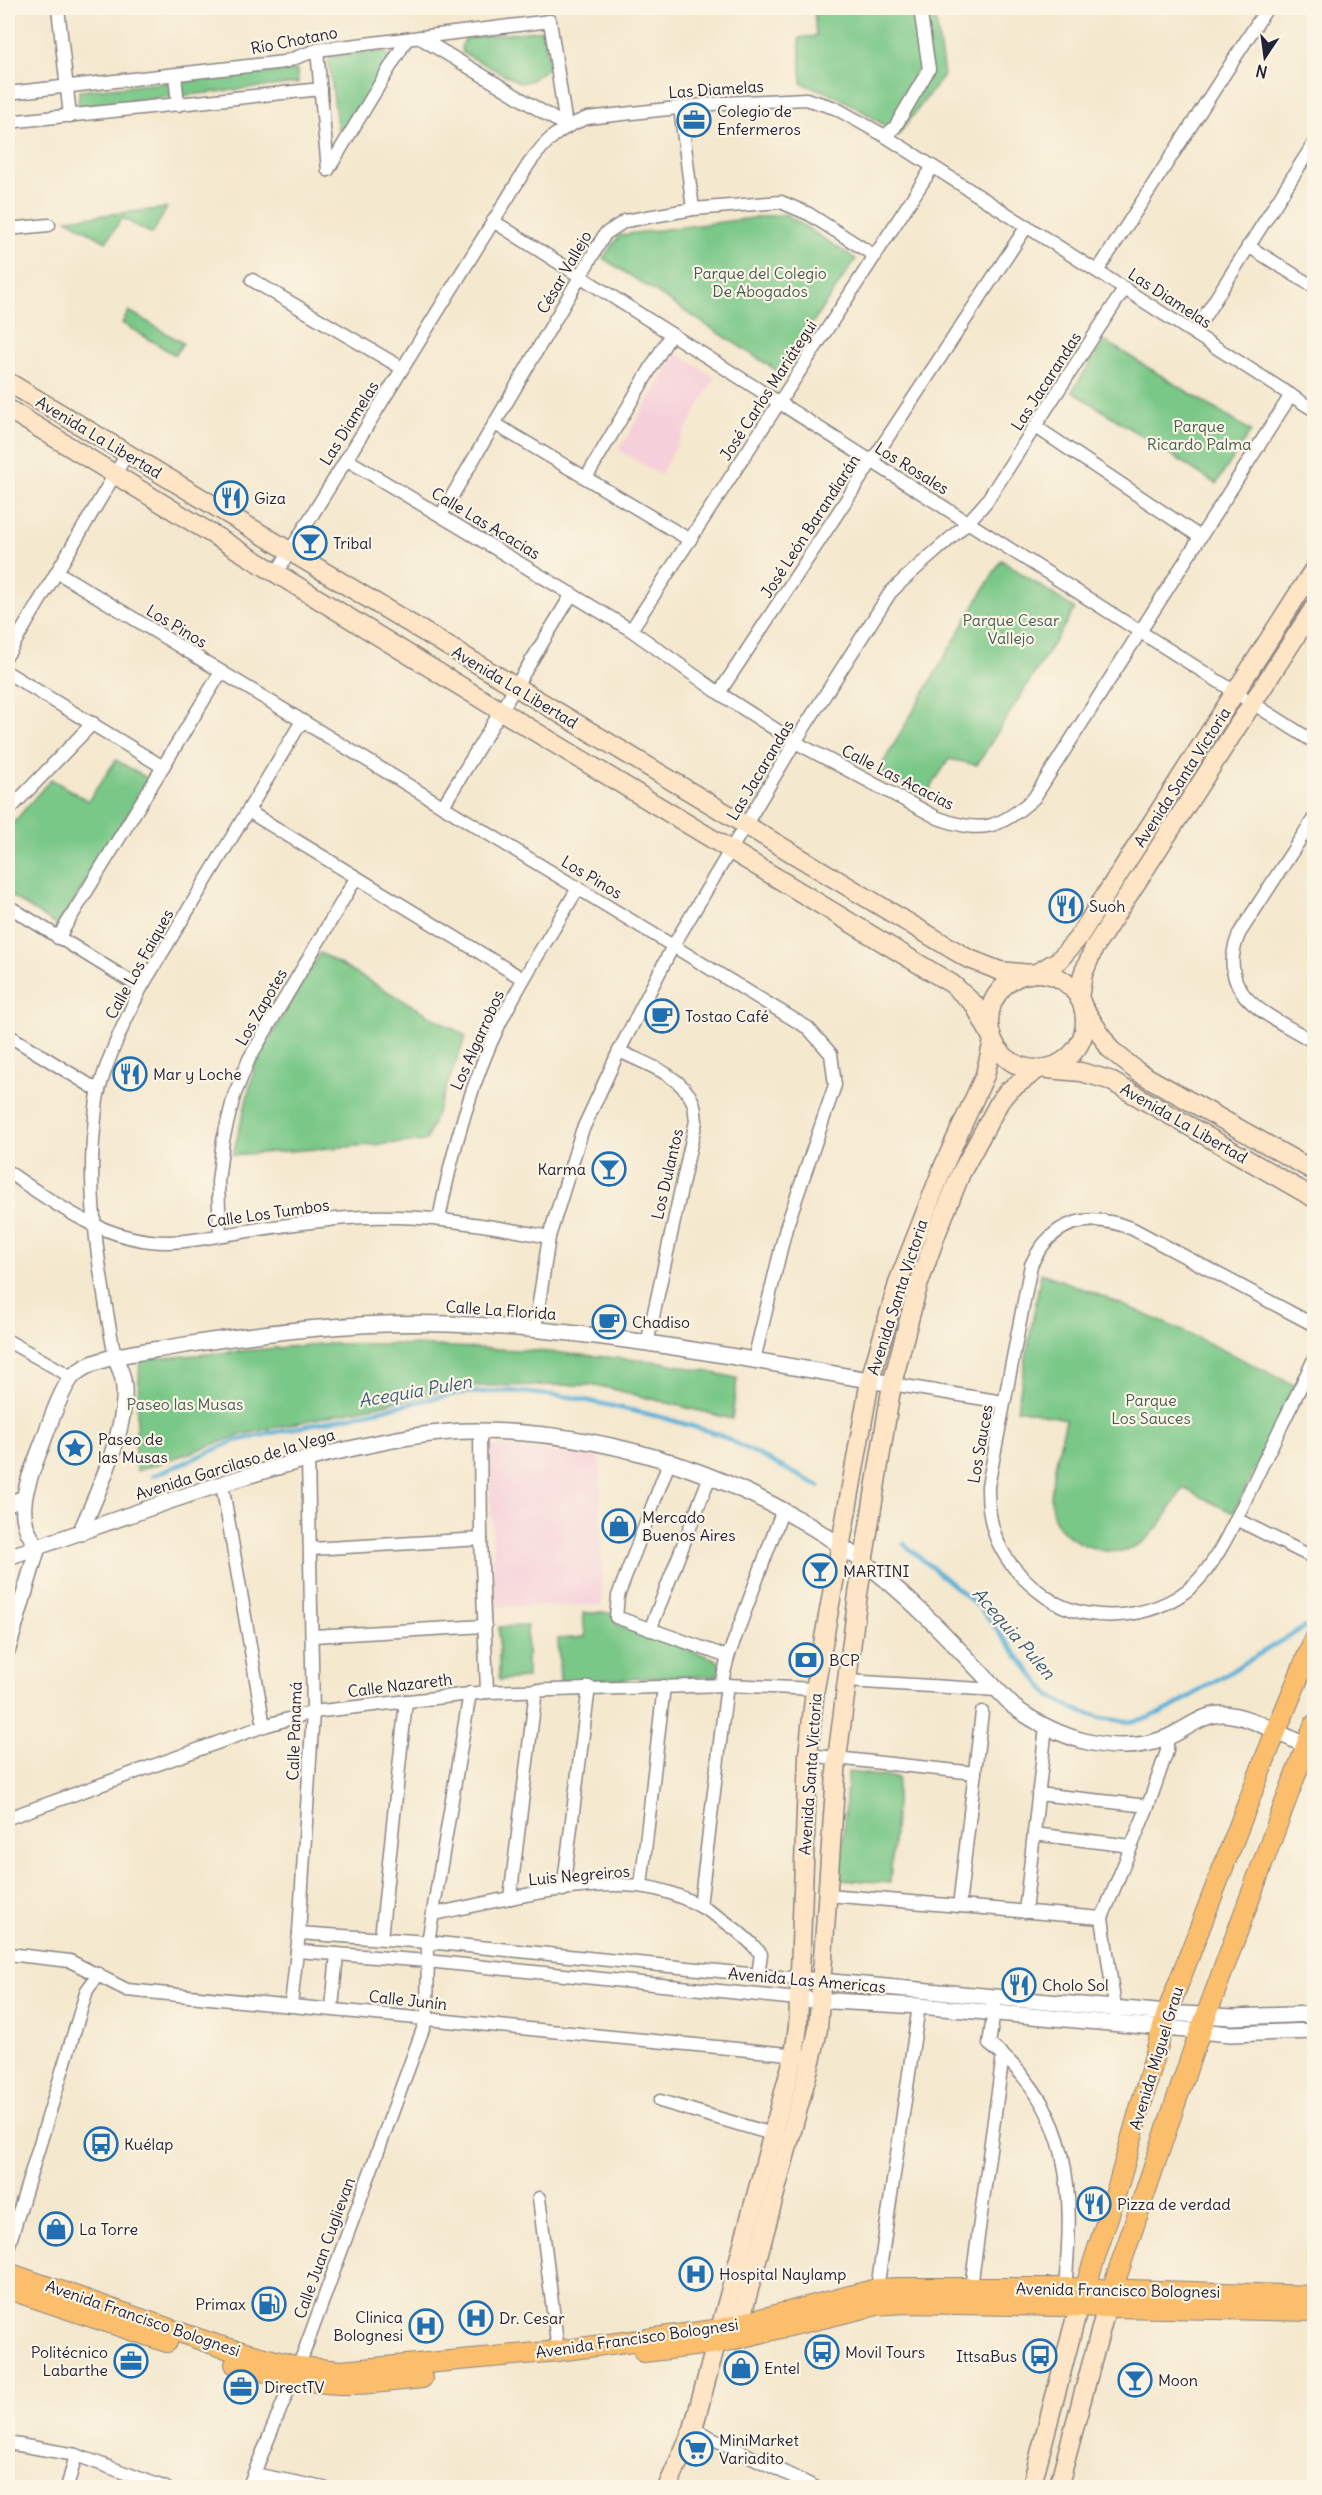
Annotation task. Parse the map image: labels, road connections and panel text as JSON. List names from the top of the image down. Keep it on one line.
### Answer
{"streets":{"main road":["Avenida La Libertad","Avenida Santa Victoria","Avenida Miguel Grau","Avenida Francisco Bolognesi"],"street":["Río Chotano","Las Diamelas","César Vallejo","Las Jacarandas","José Carlos Mariátegui","Los Rosales","Calle Las Acacias","José León Barandiarán","Los Pinos","Calle Los Faiques","Los Zapotes","Los Algarrobos","Los Dulantos","Calle Los Tumbos","Calle La Florida","Los Sauces","Avenida Garcilaso de la Vega","Calle Nazareth","Calle Panamá","Luis Negreiros","Avenida Las Americas","Calle Junín","Calle Juan Cuglievan"]},"crossings":[["Río Chotano","Las Diamelas"],["Las Diamelas","Las Jacarandas"],["Las Diamelas","José Carlos Mariátegui"],["Las Diamelas","Avenida La Libertad"],["Las Diamelas","Los Rosales"],["Las Diamelas","Calle Las Acacias"],["Las Diamelas","José León Barandiarán"],["César Vallejo","José Carlos Mariátegui"],["César Vallejo","Los Rosales"],["César Vallejo","Calle Las Acacias"],["Las Jacarandas","Avenida La Libertad"],["Las Jacarandas","Los Rosales"],["Las Jacarandas","Calle Las Acacias"],["Las Jacarandas","Los Pinos"],["Las Jacarandas","Los Dulantos"],["Las Jacarandas","Calle Los Tumbos"],["Las Jacarandas","Calle La Florida"],["José Carlos Mariátegui","Los Rosales"],["José Carlos Mariátegui","Calle Las Acacias"],["Avenida La Libertad","Avenida Santa Victoria"],["Los Rosales","Calle Las Acacias"],["Los Rosales","José León Barandiarán"],["Los Rosales","Avenida Santa Victoria"],["Calle Las Acacias","José León Barandiarán"],["Los Pinos","Calle Los Faiques"],["Los Pinos","Los Algarrobos"],["Los Pinos","Calle La Florida"],["Avenida Santa Victoria","Calle La Florida"],["Avenida Santa Victoria","Avenida Garcilaso de la Vega"],["Avenida Santa Victoria","Calle Nazareth"],["Avenida Santa Victoria","Avenida Las Americas"],["Avenida Santa Victoria","Calle Junín"],["Avenida Santa Victoria","Avenida Francisco Bolognesi"],["Calle Los Faiques","Calle Los Tumbos"],["Calle Los Faiques","Calle La Florida"],["Los Zapotes","Calle Los Tumbos"],["Los Algarrobos","Calle Los Tumbos"],["Los Dulantos","Calle La Florida"],["Calle La Florida","Los Sauces"],["Avenida Garcilaso de la Vega","Calle Panamá"],["Avenida Garcilaso de la Vega","Avenida Miguel Grau"],["Calle Nazareth","Calle Panamá"],["Calle Panamá","Avenida Las Americas"],["Calle Panamá","Calle Junín"],["Luis Negreiros","Avenida Las Americas"],["Avenida Las Americas","Avenida Miguel Grau"],["Calle Junín","Calle Juan Cuglievan"],["Avenida Miguel Grau","Avenida Francisco Bolognesi"],["Calle Juan Cuglievan","Avenida Francisco Bolognesi"]],"water":["Acequia Pulen"],"parks":["Parque del Colegio De Abogados","Parque Ricardo Palma","Parque Cesar Vallejo","Parque Los Sauces","Paseo las Musas"],"places":{"office":["Colegio de Enfermeros","Politécnico Labarthe","DirectTV"],"restaurant":["Giza","Suoh","Mar y Loche","Cholo Sol","Pizza de verdad"],"bar":["Tribal","Karma","MARTINI","Moon"],"cafe":["Tostao Café","Chadiso"],"place":["Paseo de las Musas"],"shop":["Mercado Buenos Aires","La Torre","Entel"],"bank":["BCP"],"bus stop":["Kuélap","Movil Tours","IttsaBus"],"hospital":["Hospital Naylamp","Dr. Cesar","Clinica Bolognesi"],"fuel station":["Primax"],"supermarket":["MiniMarket Variadito"]},"north":"bottom"}
